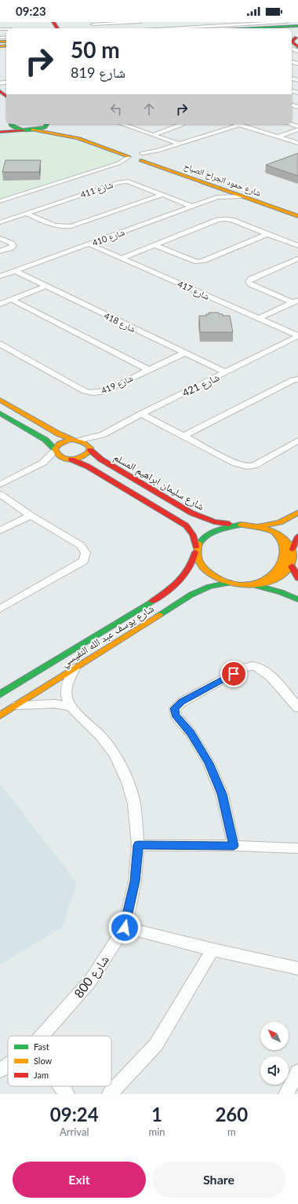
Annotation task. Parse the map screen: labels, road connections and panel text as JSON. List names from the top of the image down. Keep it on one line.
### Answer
{"streets":{"street":["شارع حمود الجراح الصباح","شارع 411","شارع 410","شارع 417","شارع 418","شارع 419","شارع 421","شارع سليمان ابراهيم المسلم","شارع يوسف عبد الله النفيسي","شارع 800"]},"crossings":[["شارع حمود الجراح الصباح","شارع 410"],["شارع 411","شارع 410"],["شارع 410","شارع 417"],["شارع 410","شارع 418"],["شارع 417","شارع 421"],["شارع 418","شارع 419"],["شارع 418","شارع 421"],["شارع 421","شارع سليمان ابراهيم المسلم"],["شارع سليمان ابراهيم المسلم","شارع يوسف عبد الله النفيسي"]],"legend":["Fast","Slow","Jam"],"north":"top left","page":{"status":"09:23","turn":["50 m","شارع 819"],"eta":["09:24","Arrival","1","min","260","m"],"buttons":["Exit","Share"]}}
